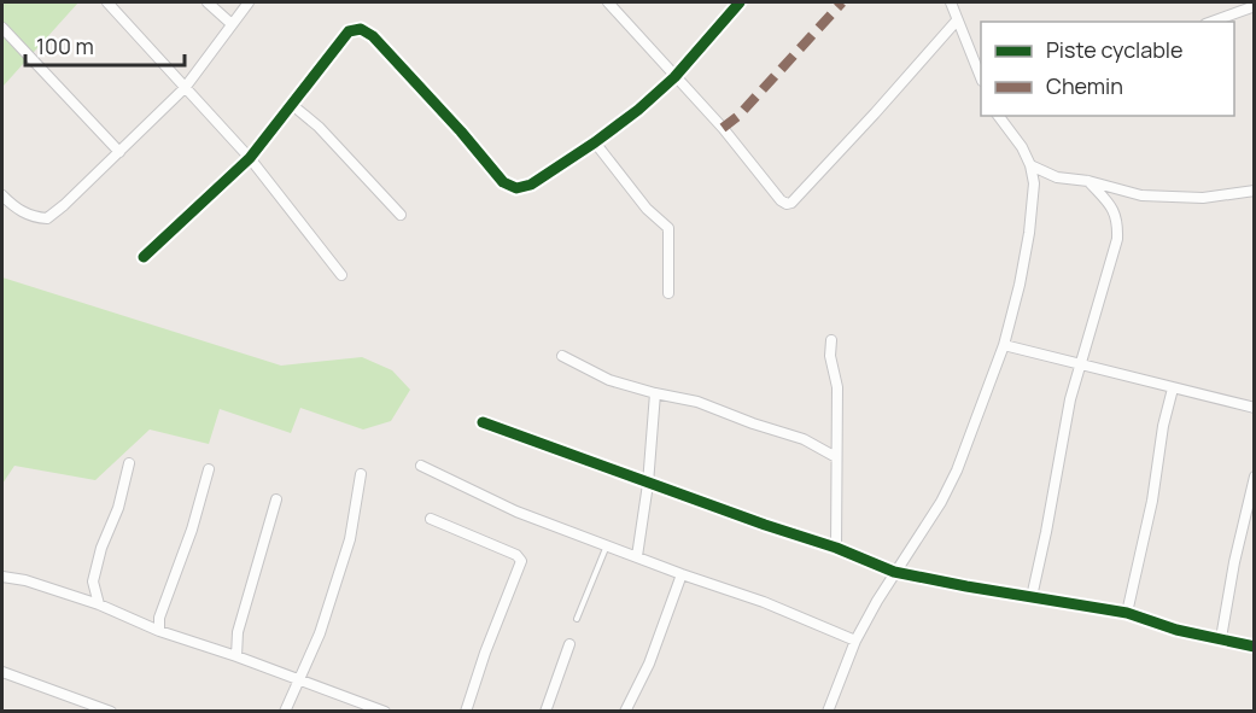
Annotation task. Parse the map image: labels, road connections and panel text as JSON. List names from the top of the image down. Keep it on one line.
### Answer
{"legend":["Piste cyclable","Chemin"],"scale_bar":"100 m"}
